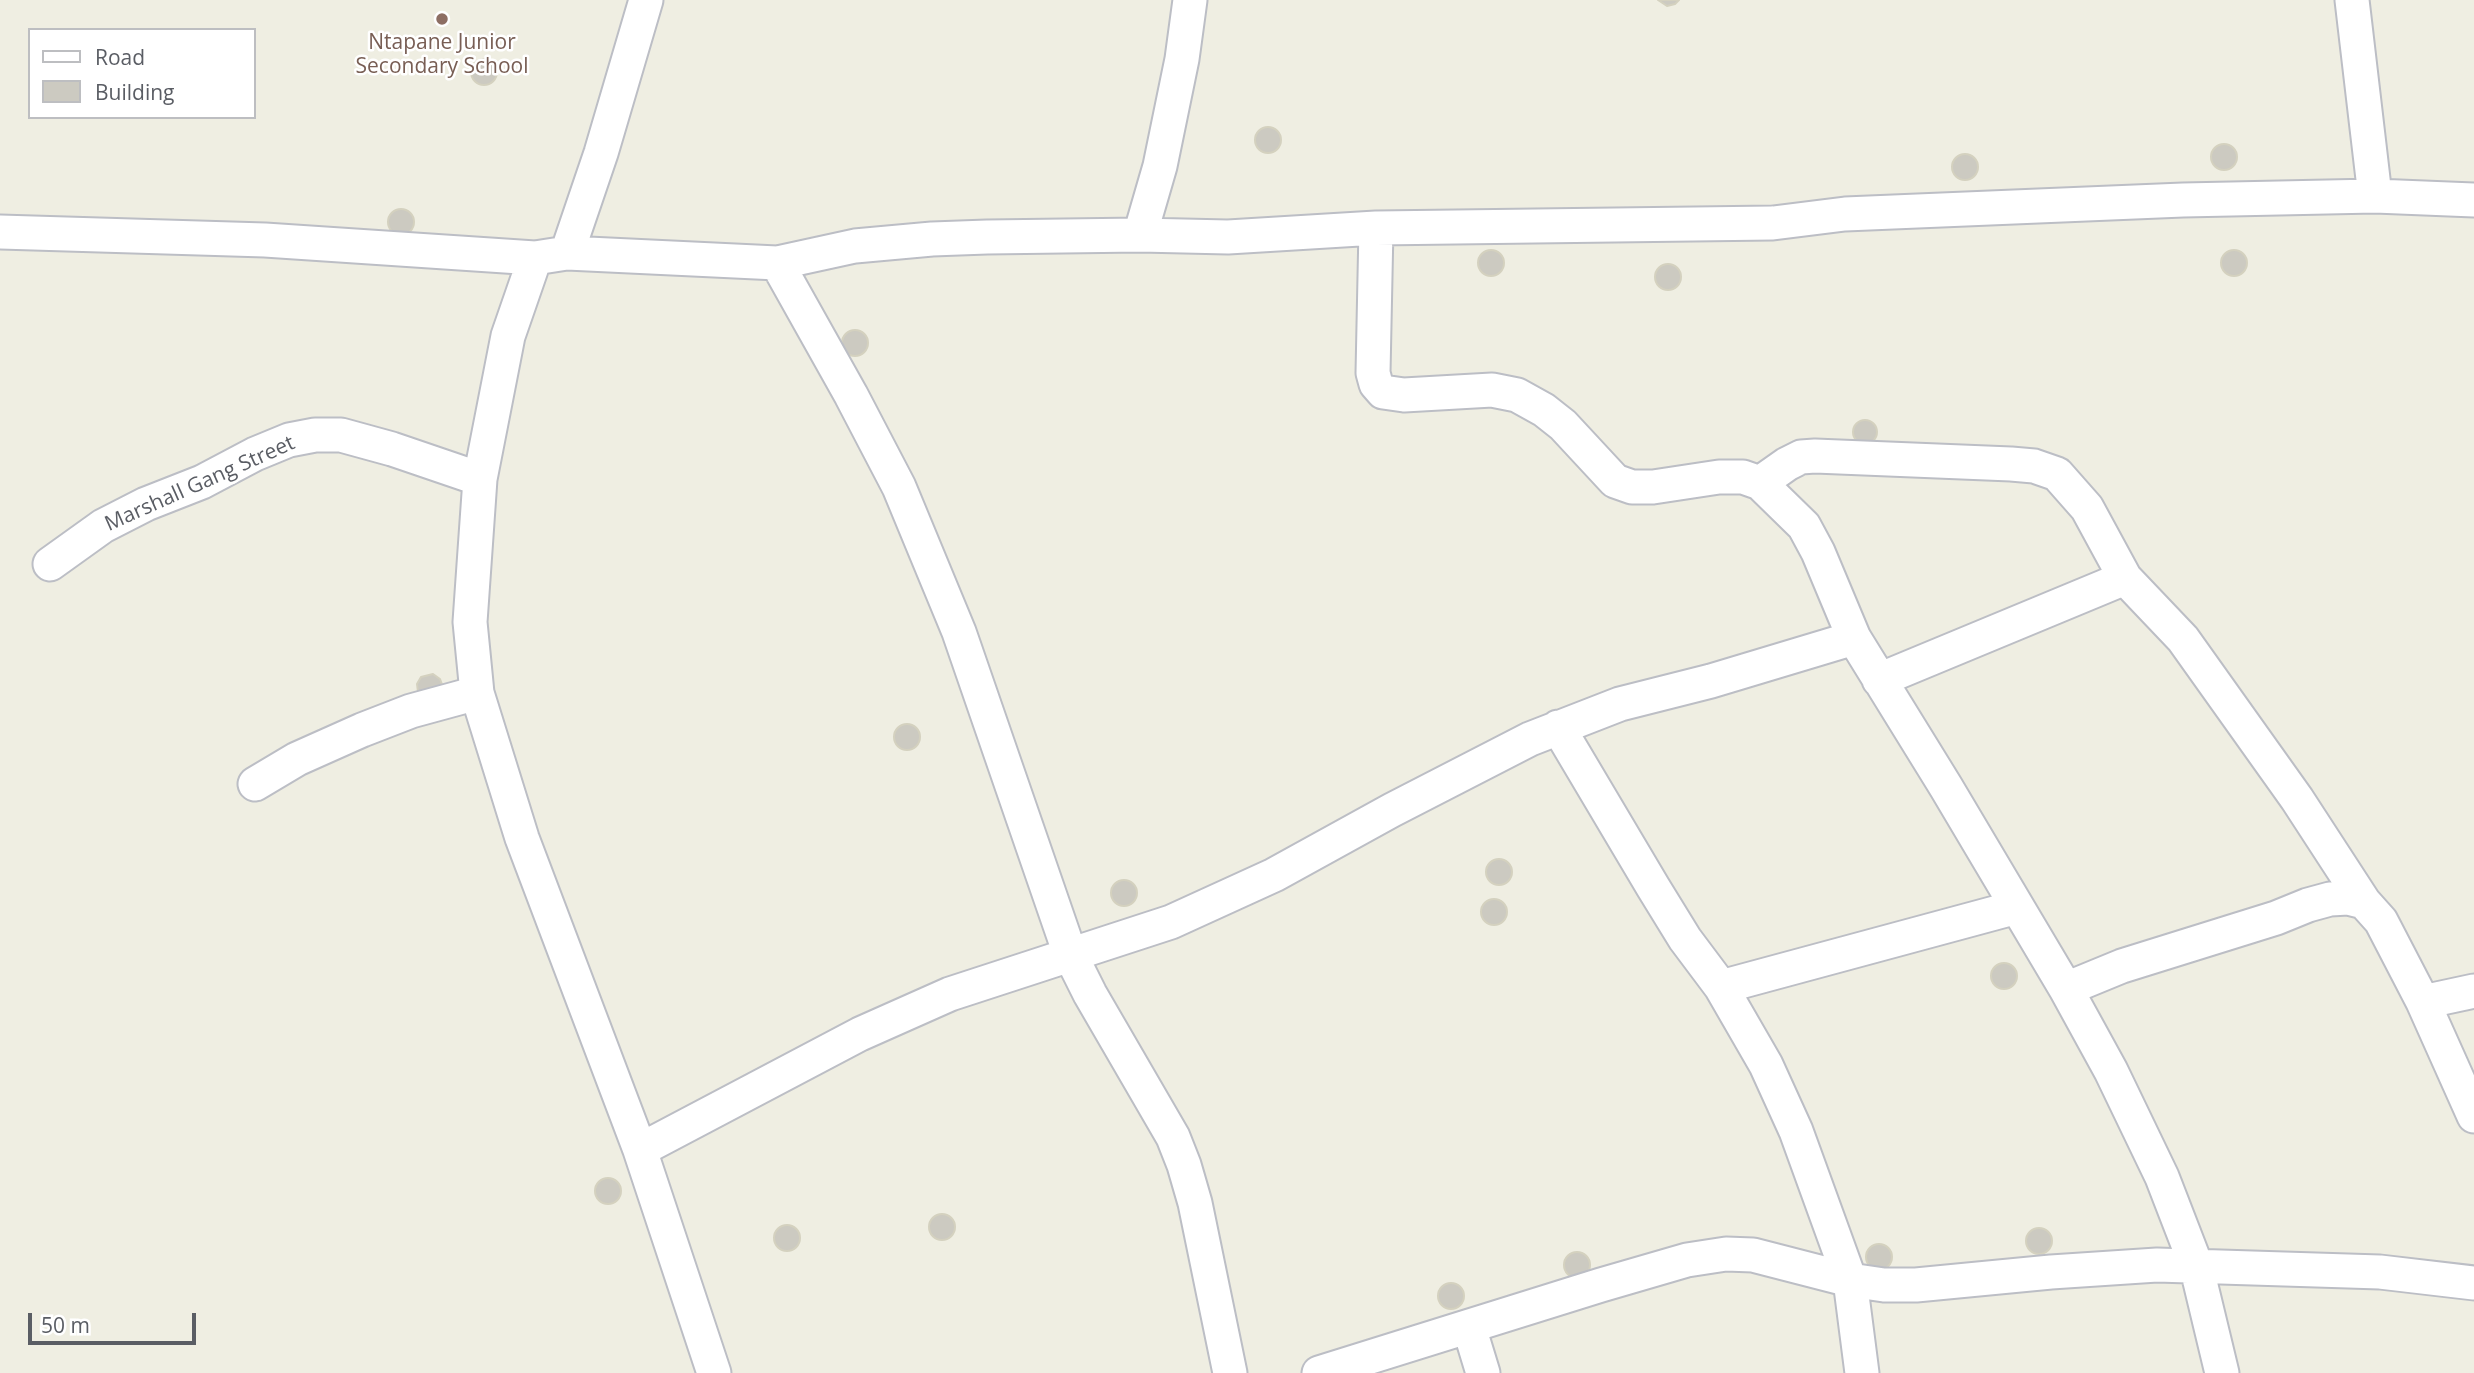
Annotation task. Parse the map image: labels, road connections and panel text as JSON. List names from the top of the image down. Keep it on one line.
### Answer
{"streets":{"street":["Marshall Gang Street"]},"places":["Ntapane Junior Secondary School"],"legend":["Road","Building"],"scale_bar":"50 m"}
